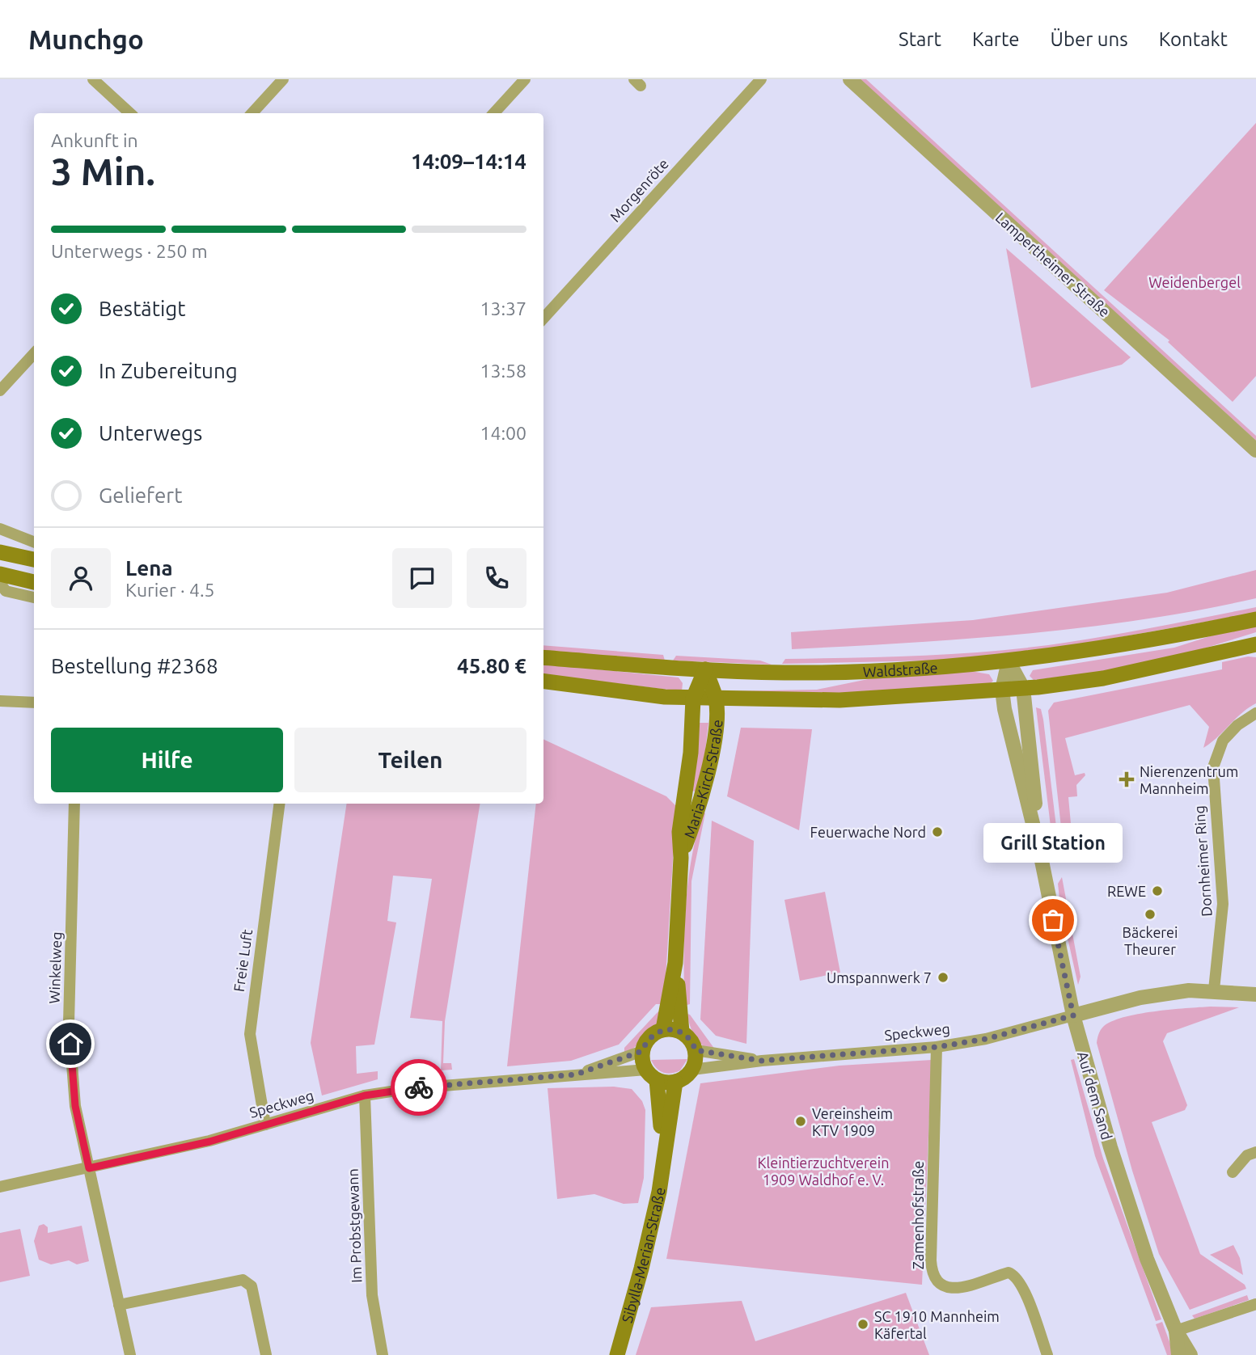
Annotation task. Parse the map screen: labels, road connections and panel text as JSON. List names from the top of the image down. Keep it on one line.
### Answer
{"streets":{"main road":["Waldstraße","Maria-Kirch-Straße","Sibylla-Merian-Straße"],"street":["Morgenröte","Lampertheimer Straße","Dornheimer Ring","Freie Luft","Winkelweg","Speckweg","Auf dem Sand","Zamenhofstraße","Im Probstgewann"]},"crossings":[["Waldstraße","Maria-Kirch-Straße"],["Waldstraße","Auf dem Sand"],["Maria-Kirch-Straße","Speckweg"],["Maria-Kirch-Straße","Sibylla-Merian-Straße"],["Freie Luft","Speckweg"],["Winkelweg","Speckweg"],["Speckweg","Auf dem Sand"],["Speckweg","Zamenhofstraße"],["Speckweg","Im Probstgewann"],["Speckweg","Sibylla-Merian-Straße"]],"parks":["Weidenbergel","Kleintierzuchtverein 1909 Waldhof e. V."],"places":{"health":["Nierenzentrum Mannheim"],"other":["Feuerwache Nord","REWE","Bäckerei Theurer","Grill Station","Umspannwerk 7","Vereinsheim KTV 1909","SC 1910 Mannheim Käfertal"]},"page":{"header":"Munchgo","nav":["Start","Karte","Über uns","Kontakt"],"heading":["3 Min.","Ankunft in","14:09–14:14"],"panel":["Lena","Kurier · 4.5","Bestellung #2368","45.80 €"],"bar":"Unterwegs · 250 m","list":[["Bestätigt","13:37"],["In Zubereitung","13:58"],["Unterwegs","14:00"],"Geliefert"],"buttons":["Hilfe","Teilen"],"bubble":"Grill Station"}}
